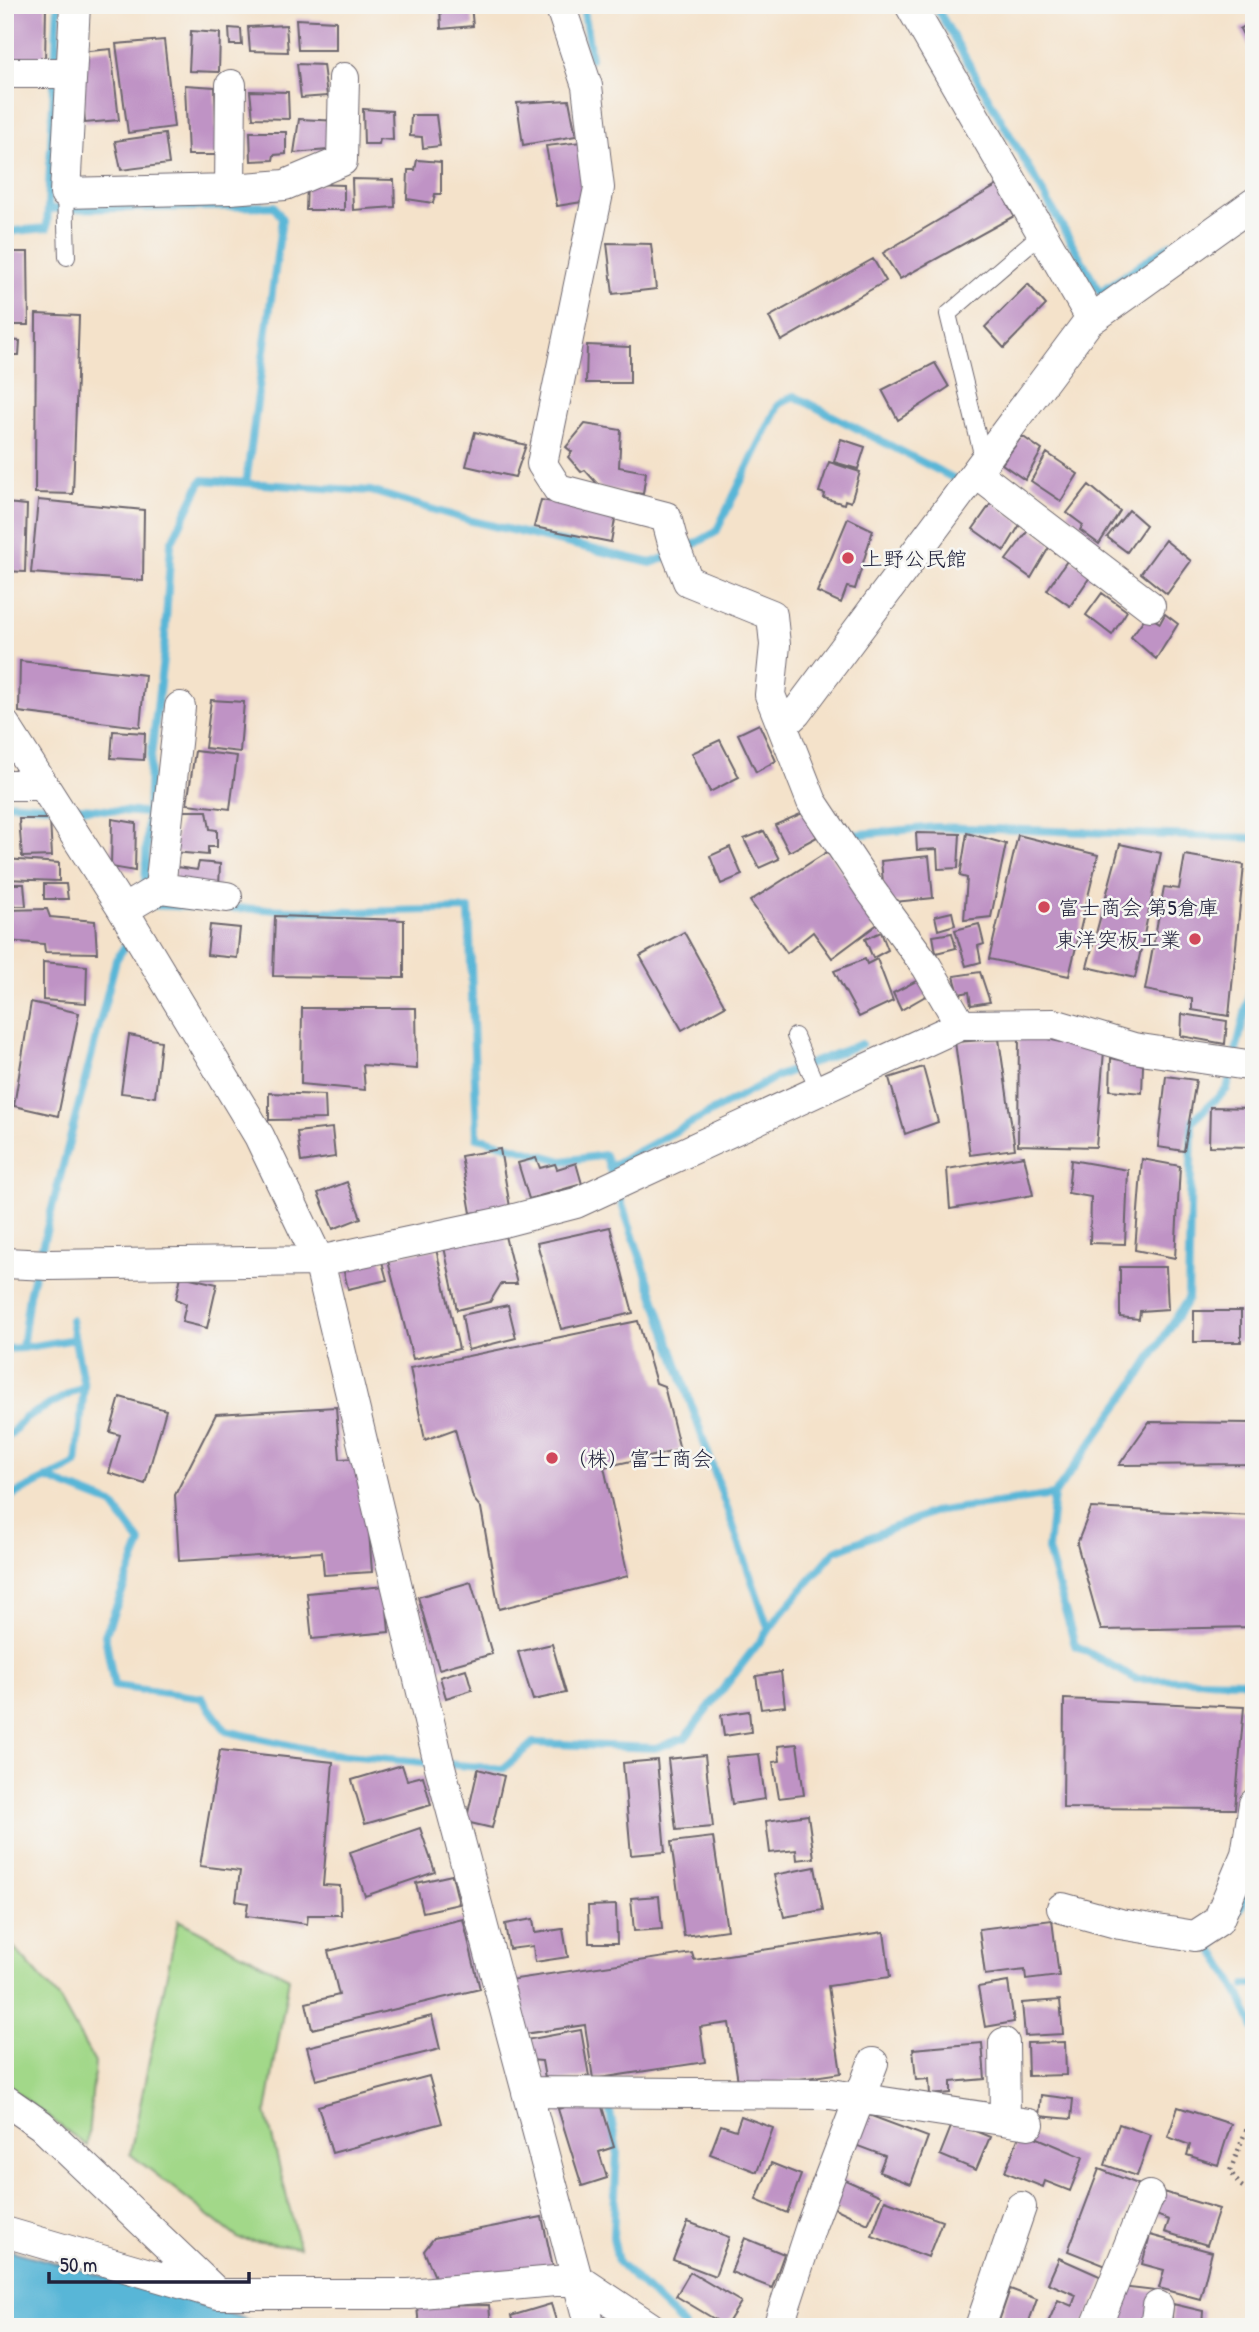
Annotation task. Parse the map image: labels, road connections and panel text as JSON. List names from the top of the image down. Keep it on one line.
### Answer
{"places":["上野公民館","富士商会 第5倉庫","東洋突板工業","（株）富士商会"],"scale_bar":"50 m"}
